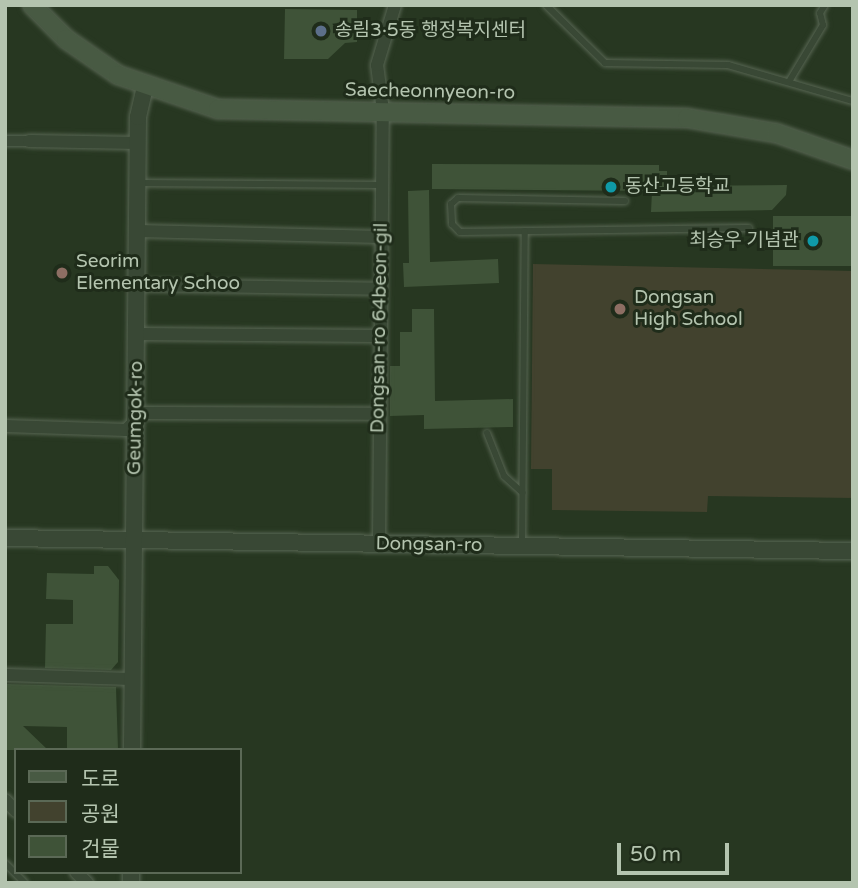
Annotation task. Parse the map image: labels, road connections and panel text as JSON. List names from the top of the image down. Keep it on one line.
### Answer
{"streets":{"main road":["Saecheonnyeon-ro"],"street":["Dongsan-ro 64beon-gil","Geumgok-ro","Dongsan-ro"]},"crossings":[["Saecheonnyeon-ro","Dongsan-ro 64beon-gil"],["Saecheonnyeon-ro","Geumgok-ro"],["Dongsan-ro 64beon-gil","Dongsan-ro"],["Geumgok-ro","Dongsan-ro"]],"places":["송림3·5동 행정복지센터","동산고등학교","최승우 기념관","Seorim Elementary Schoo","Dongsan High School"],"legend":["도로","공원","건물"],"scale_bar":"50 m"}
